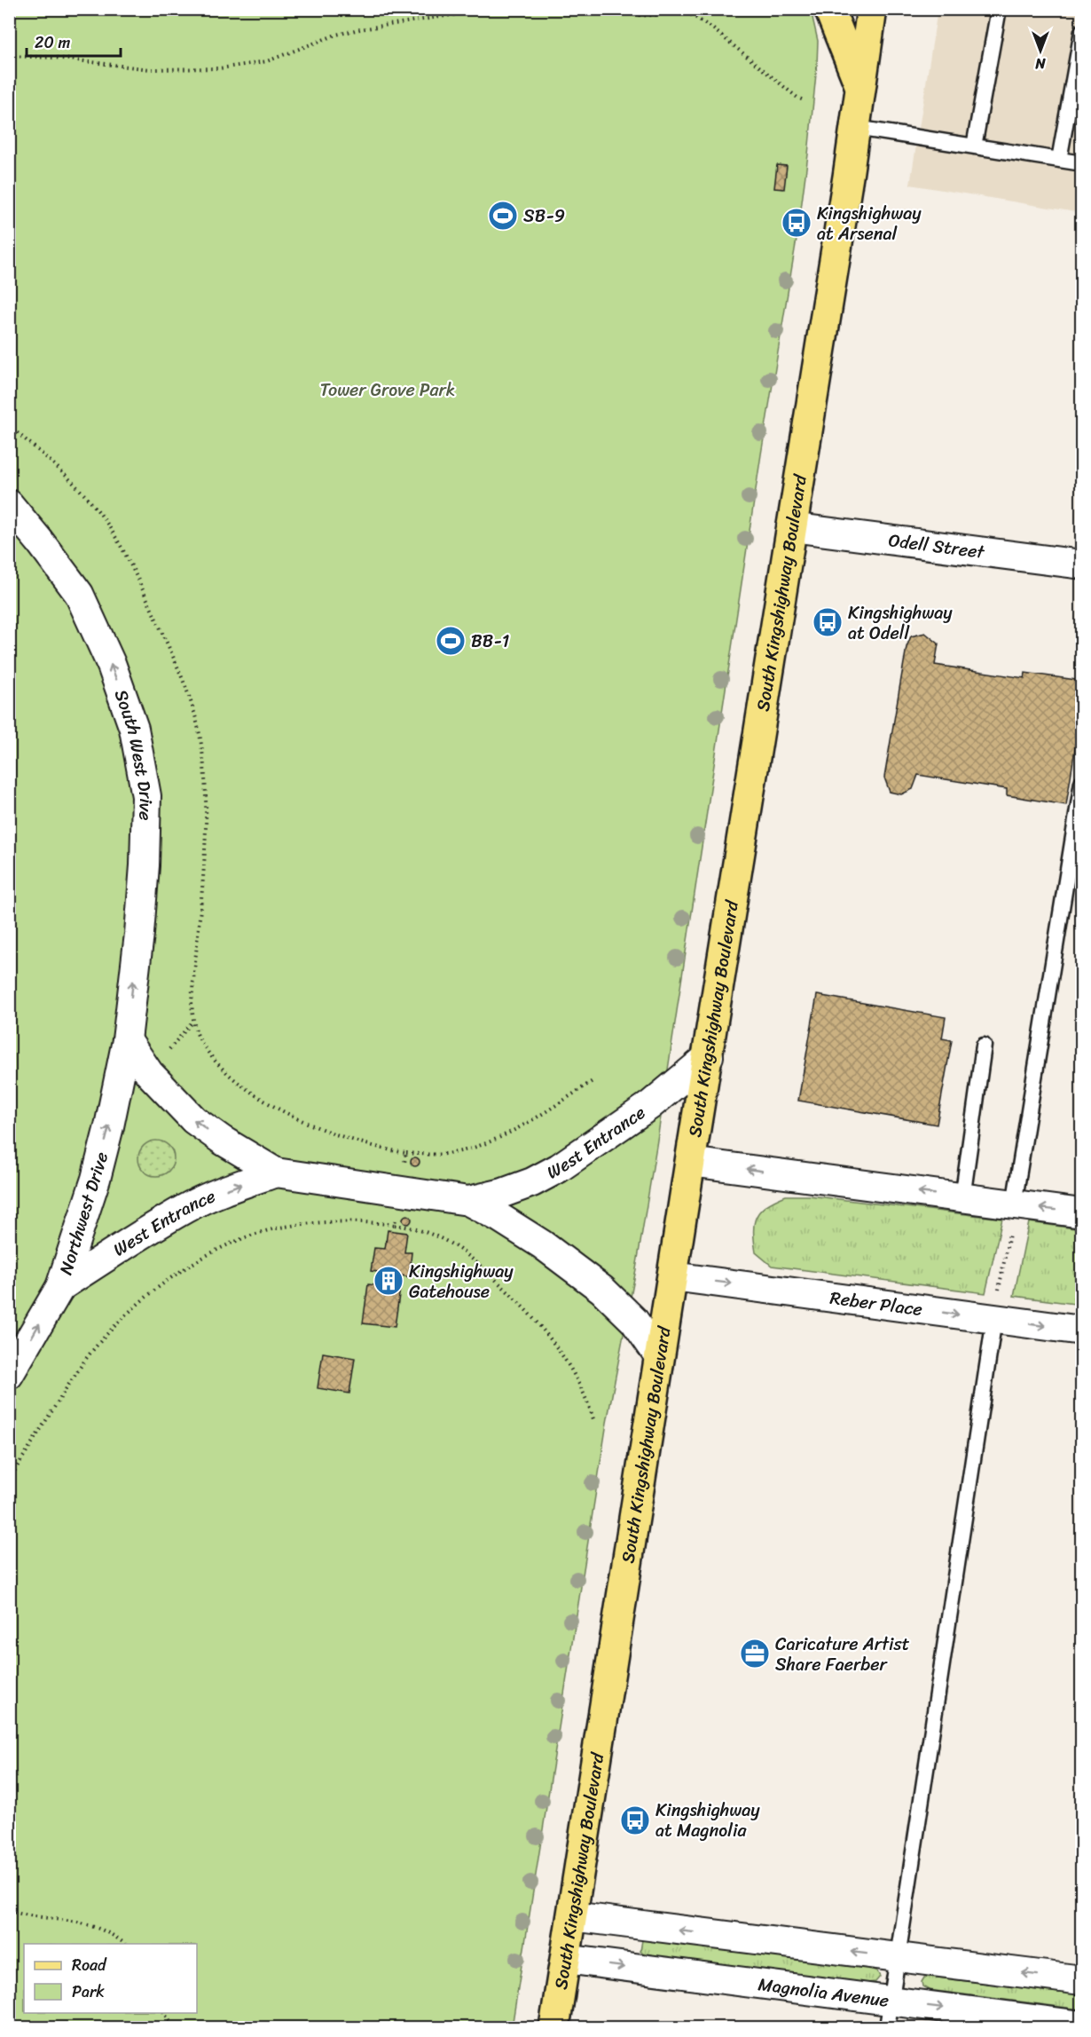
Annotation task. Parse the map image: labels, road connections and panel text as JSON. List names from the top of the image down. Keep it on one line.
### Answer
{"streets":{"main road":["South Kingshighway Boulevard"],"street":["Odell Street","South West Drive","West Entrance","Northwest Drive","Reber Place","Magnolia Avenue"]},"crossings":[["Odell Street","South Kingshighway Boulevard"],["South Kingshighway Boulevard","West Entrance"],["South Kingshighway Boulevard","Reber Place"],["South Kingshighway Boulevard","Magnolia Avenue"],["South West Drive","West Entrance"],["South West Drive","Northwest Drive"],["West Entrance","Northwest Drive"]],"one_way":["South West Drive","Northwest Drive"],"parks":["Tower Grove Park"],"places":{"sports":["SB-9","BB-1"],"bus stop":["Kingshighway at Arsenal","Kingshighway at Odell","Kingshighway at Magnolia"],"building":["Kingshighway Gatehouse"],"office":["Caricature Artist Share Faerber"]},"legend":["Road","Park"],"scale_bar":"20 m","north":"bottom"}
